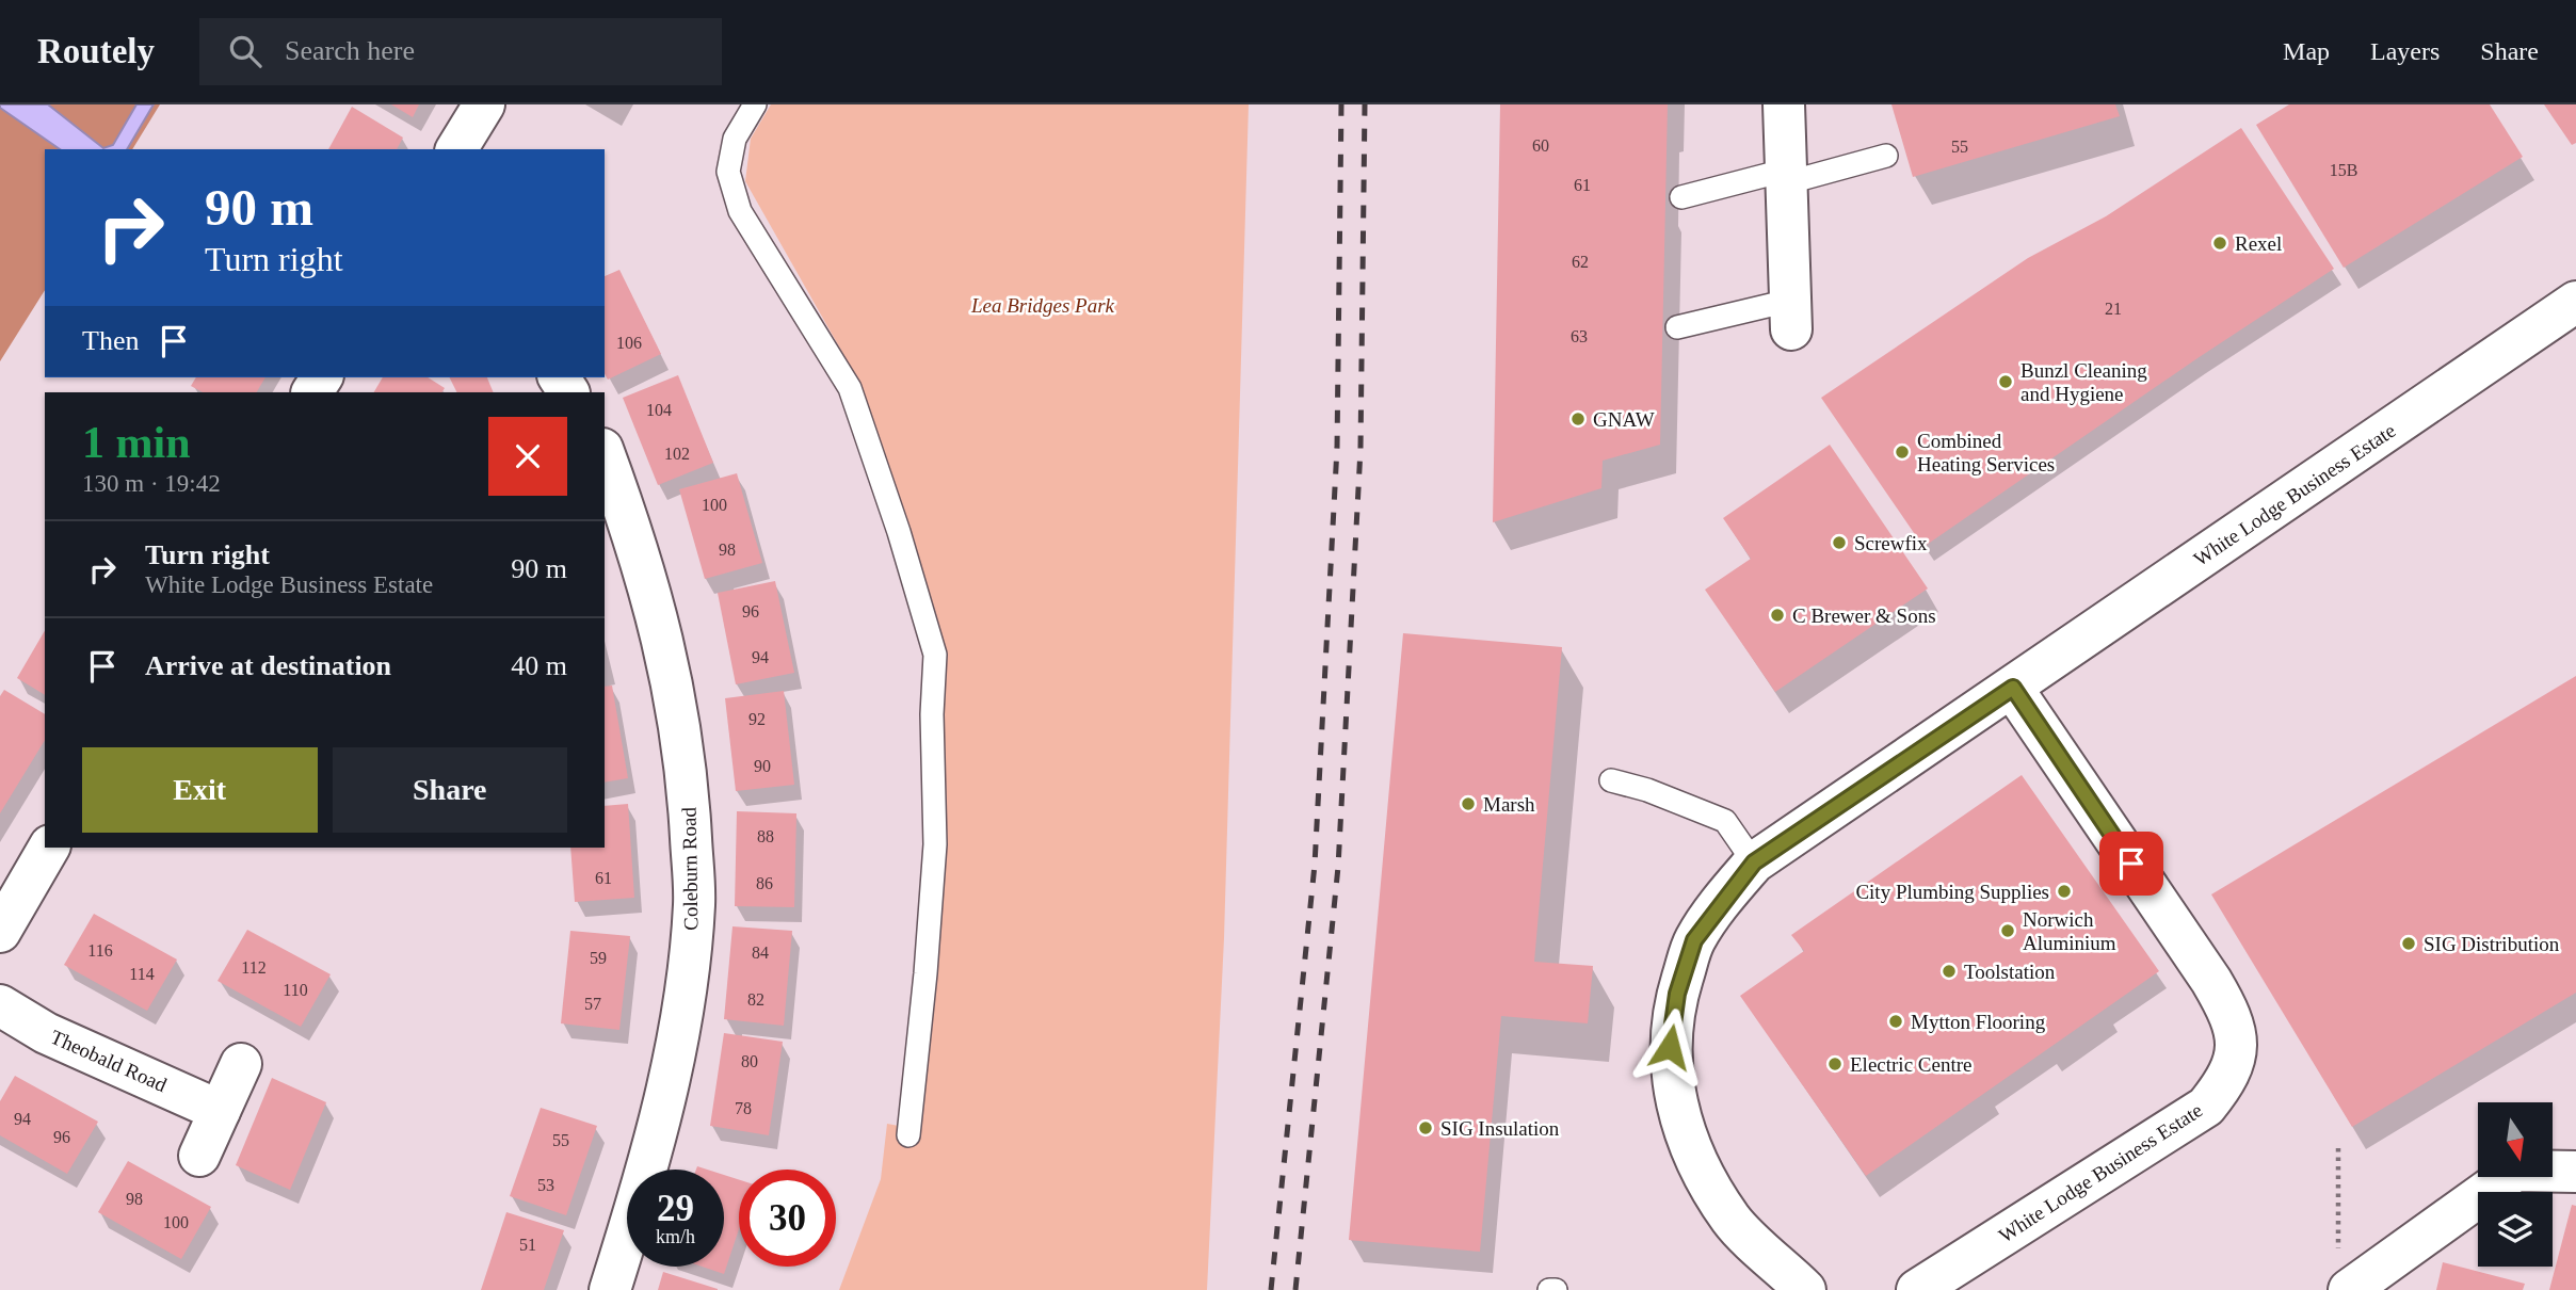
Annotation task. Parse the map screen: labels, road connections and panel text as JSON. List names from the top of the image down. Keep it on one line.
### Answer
{"streets":{"street":["White Lodge Business Estate","Coleburn Road","Theobald Road"]},"parks":["Lea Bridges Park"],"places":["Rexel","Bunzl Cleaning and Hygiene","GNAW","Combined Heating Services","Screwfix","C Brewer & Sons","Marsh","City Plumbing Supplies","Norwich Aluminium","SIG Distribution","Toolstation","Mytton Flooring","Electric Centre","SIG Insulation"],"house_numbers":["60","55","15B","61","62","21","63","106","104","102","100","98","96","94","92","90","88","61","86","116","84","59","112","114","110","82","57","80","78","94","96","55","53","98","100","51"],"north":"bottom","page":{"header":"Routely","search":"Search here","nav":["Map","Layers","Share"],"turn":["90 m","Turn right"],"then":"Then","heading":["1 min","130 m · 19:42"],"list":[{"name":"Turn right","note":"White Lodge Business Estate","value":"90 m"},{"name":"Arrive at destination","value":"40 m"}],"buttons":["Exit","Share"],"speed":"29 km/h","limit":"30"}}
